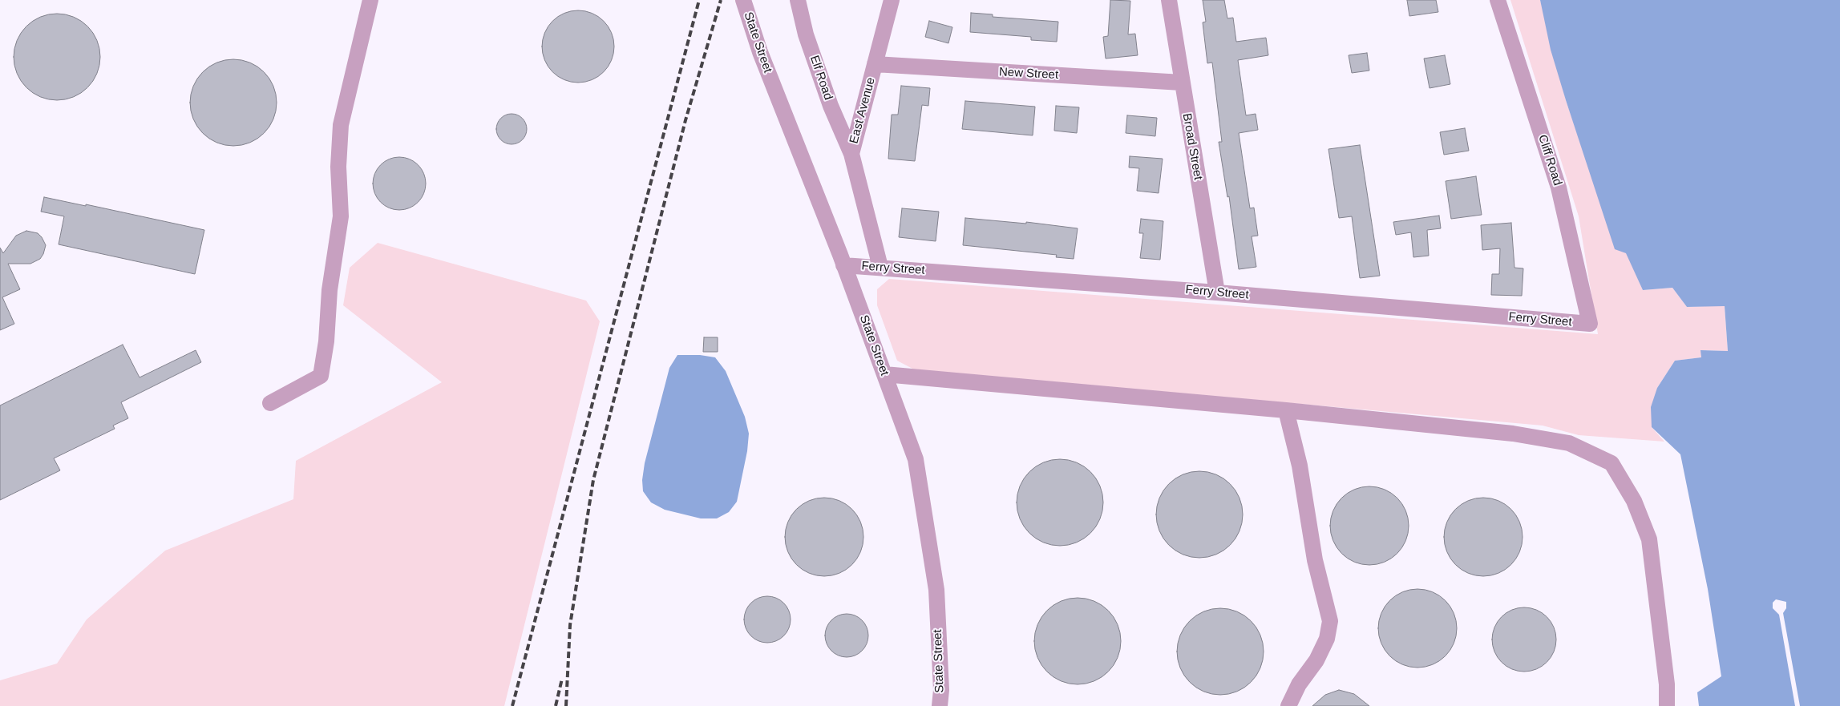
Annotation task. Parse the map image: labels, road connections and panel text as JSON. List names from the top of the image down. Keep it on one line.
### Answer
{"streets":{"street":["State Street","New Street","Elf Road","East Avenue","Broad Street","Cliff Road","Ferry Street"]},"crossings":[["State Street","Ferry Street"],["New Street","East Avenue"],["New Street","Broad Street"],["Elf Road","East Avenue"],["East Avenue","Ferry Street"],["Broad Street","Ferry Street"],["Cliff Road","Ferry Street"]]}
